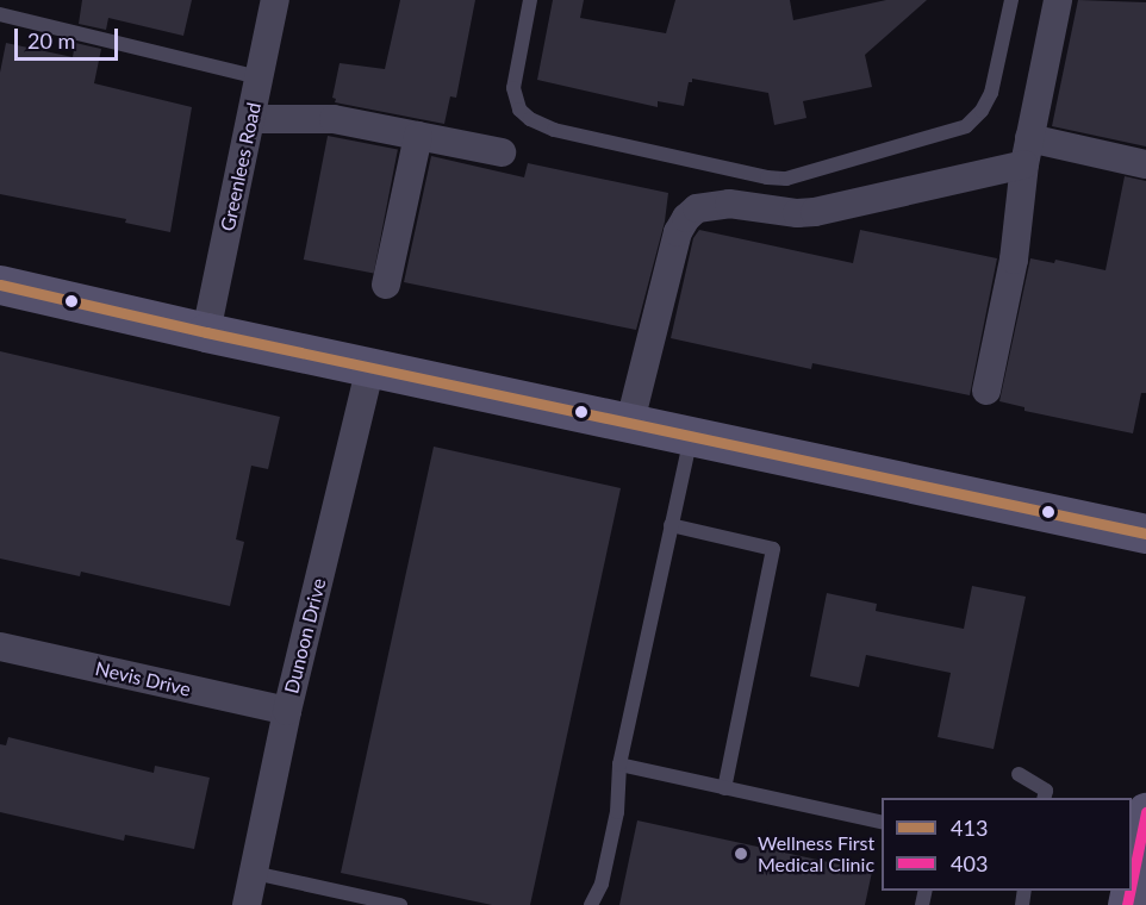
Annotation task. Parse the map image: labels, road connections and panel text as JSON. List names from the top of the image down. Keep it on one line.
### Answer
{"streets":{"street":["Greenlees Road","Dunoon Drive","Nevis Drive"]},"crossings":[["Dunoon Drive","Nevis Drive"]],"places":["Wellness First Medical Clinic"],"lines":["transit line 413","transit line 403"],"legend":["413","403"],"scale_bar":"20 m"}
